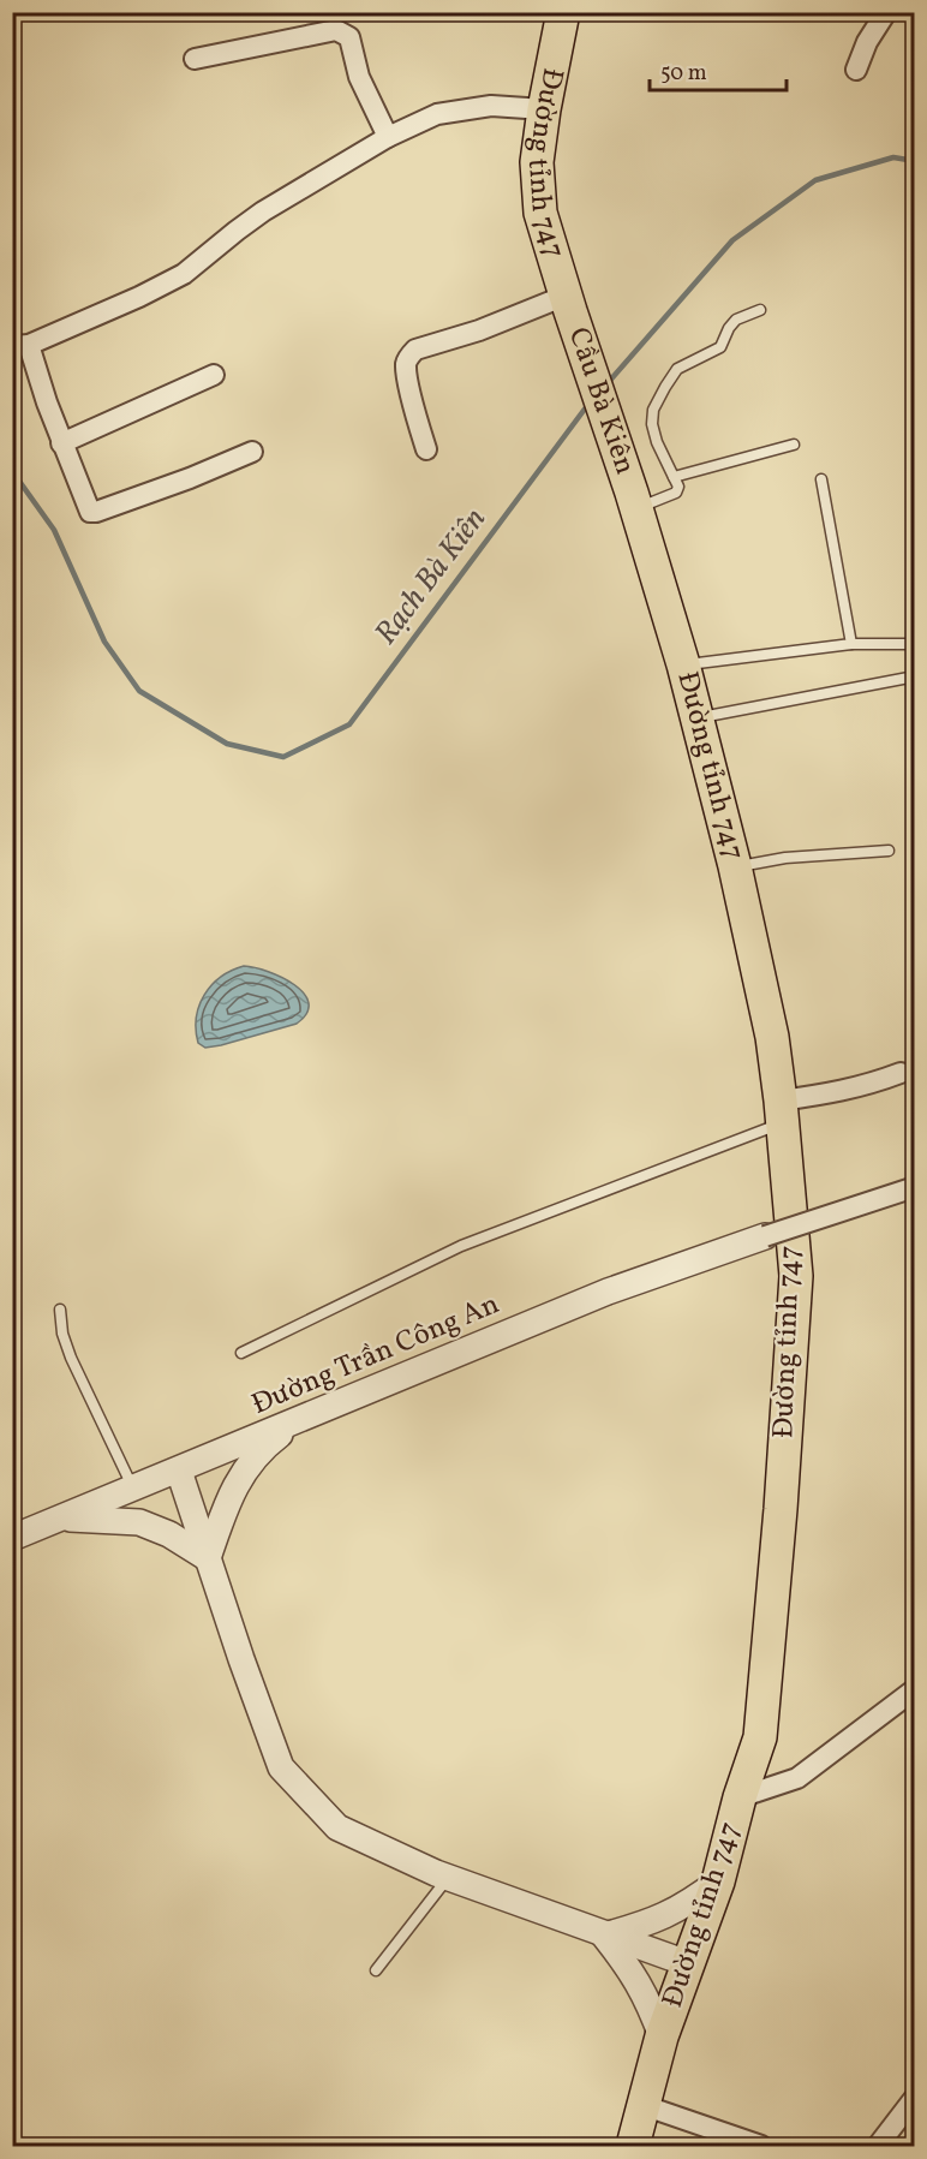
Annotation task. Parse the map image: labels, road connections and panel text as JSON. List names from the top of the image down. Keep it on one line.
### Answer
{"streets":{"main road":["Đường tỉnh 747","Cầu Bà Kiên"],"street":["Đường Trần Công An"]},"crossings":[["Đường tỉnh 747","Cầu Bà Kiên"]],"water":["Rạch Bà Kiên"],"scale_bar":"50 m"}
